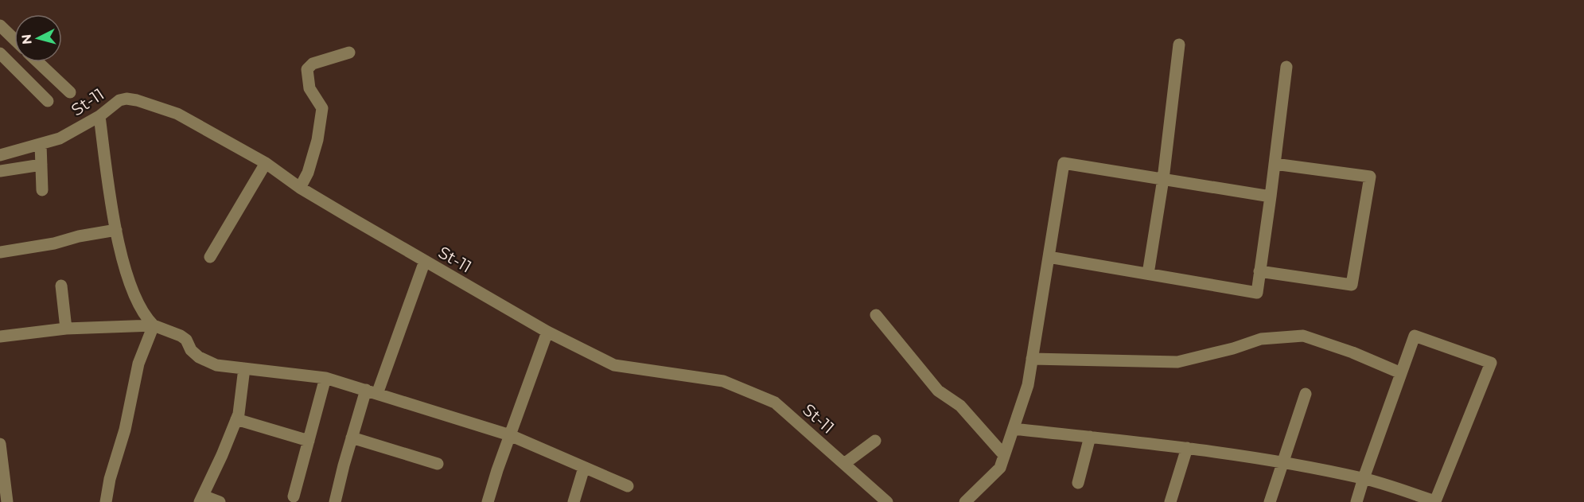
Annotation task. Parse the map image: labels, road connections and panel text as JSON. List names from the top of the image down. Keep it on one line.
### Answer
{"streets":{"street":["St-11"]},"north":"left"}
